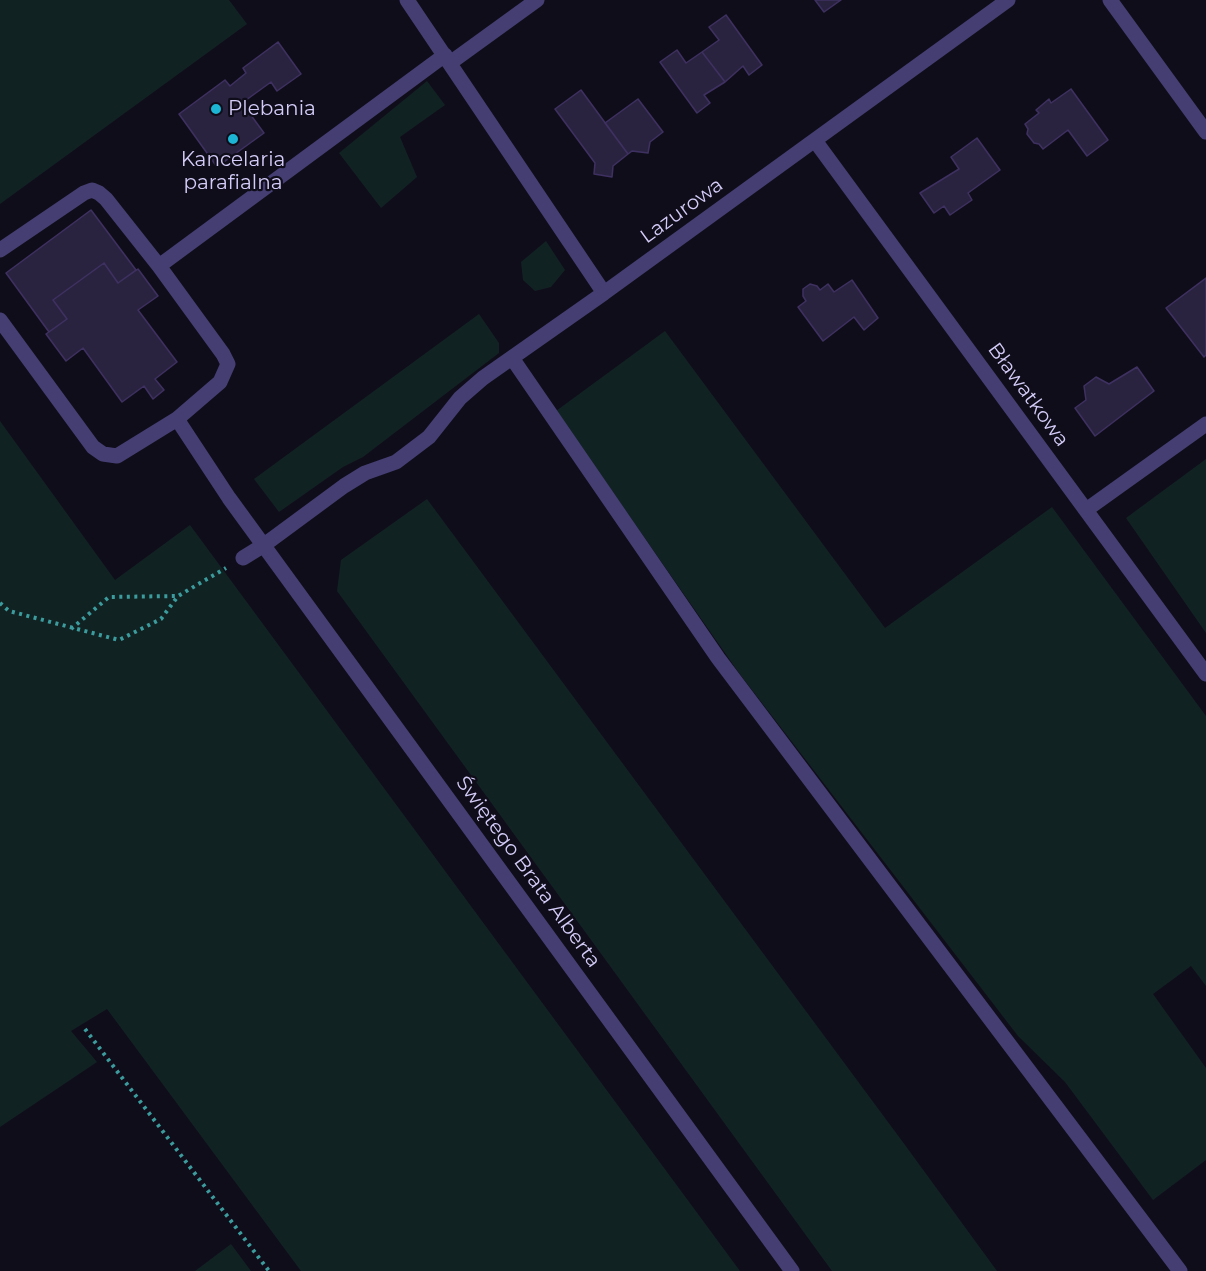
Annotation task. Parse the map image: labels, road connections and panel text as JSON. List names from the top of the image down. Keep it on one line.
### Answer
{"streets":{"street":["Lazurowa","Bławatkowa","Świętego Brata Alberta"]},"crossings":[["Lazurowa","Bławatkowa"],["Lazurowa","Świętego Brata Alberta"]],"places":["Plebania","Kancelaria parafialna"]}
